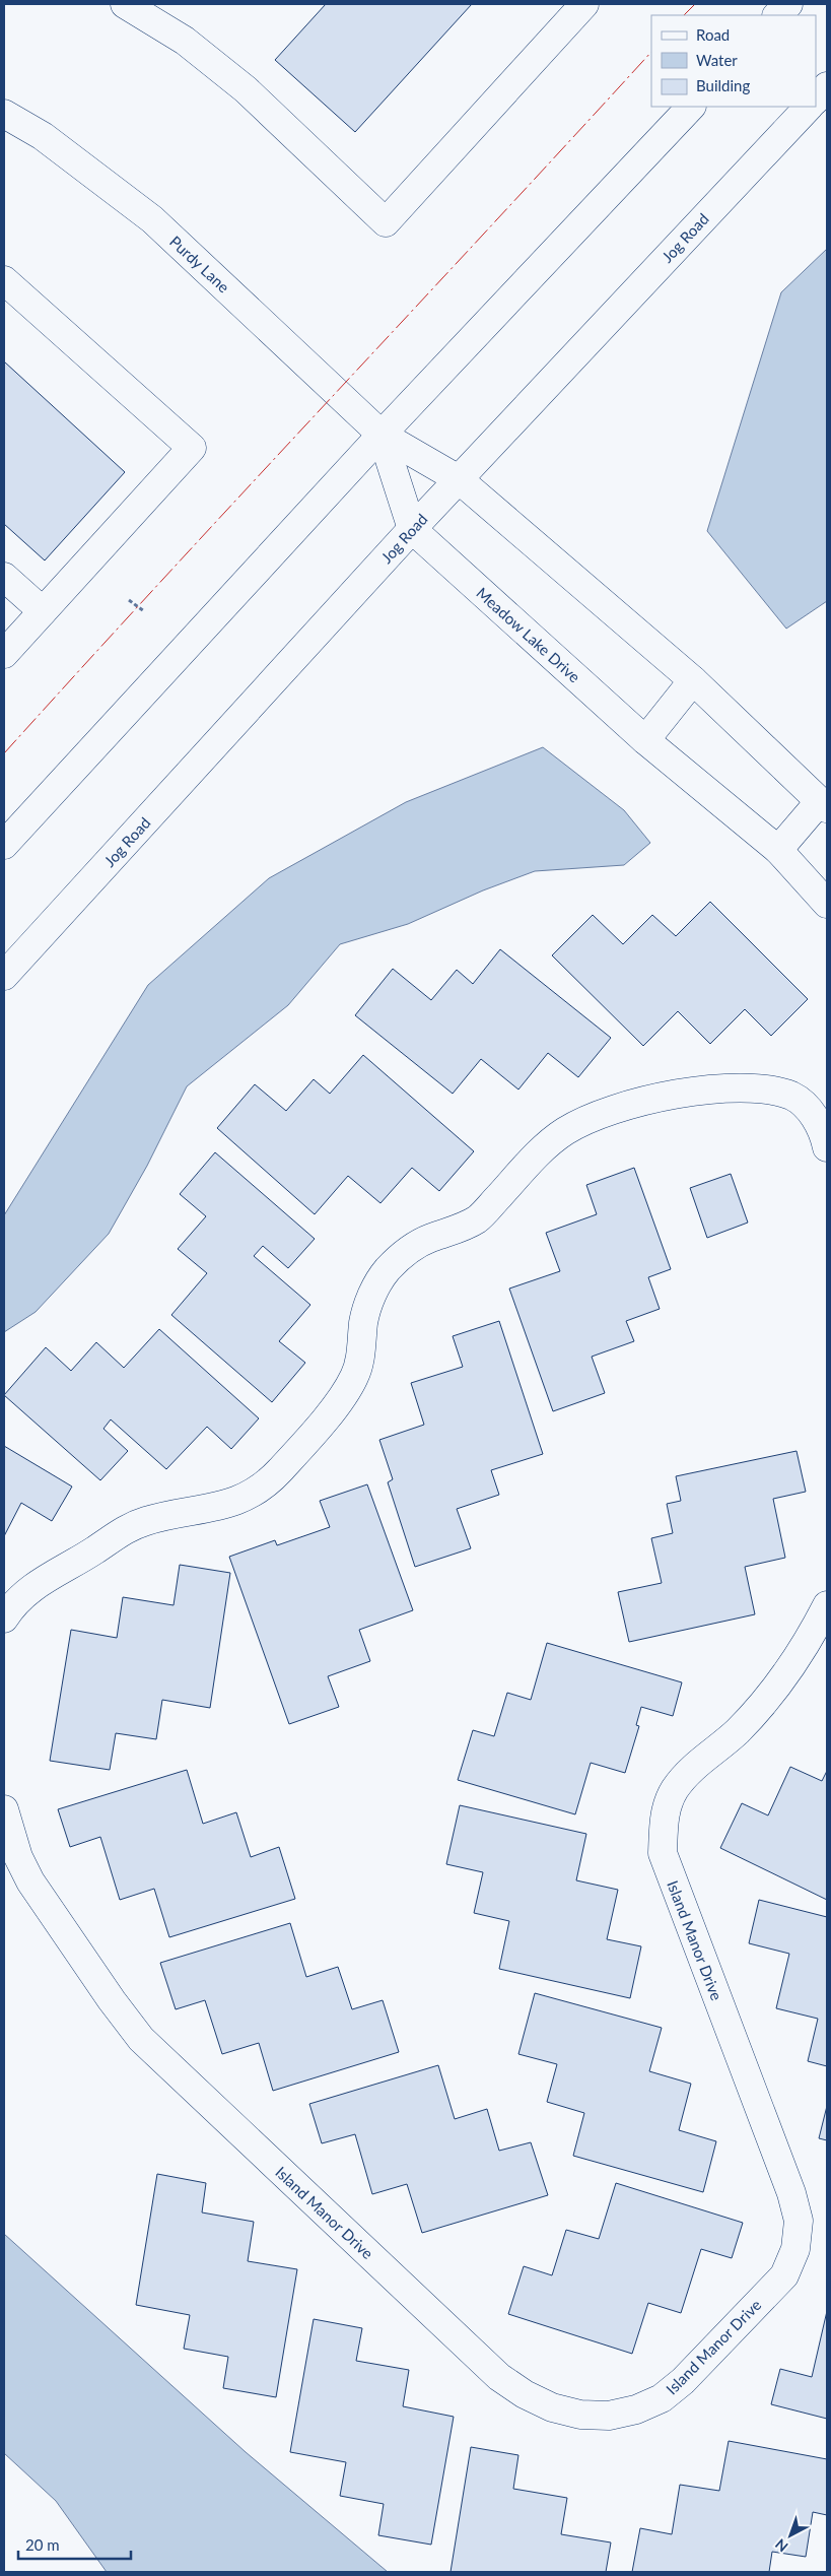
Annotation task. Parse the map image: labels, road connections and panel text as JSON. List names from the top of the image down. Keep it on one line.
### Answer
{"streets":{"street":["Jog Road","Purdy Lane","Meadow Lake Drive","Island Manor Drive"]},"crossings":[["Jog Road","Purdy Lane"],["Jog Road","Meadow Lake Drive"],["Purdy Lane","Meadow Lake Drive"]],"legend":["Road","Water","Building"],"scale_bar":"20 m","north":"bottom left"}
